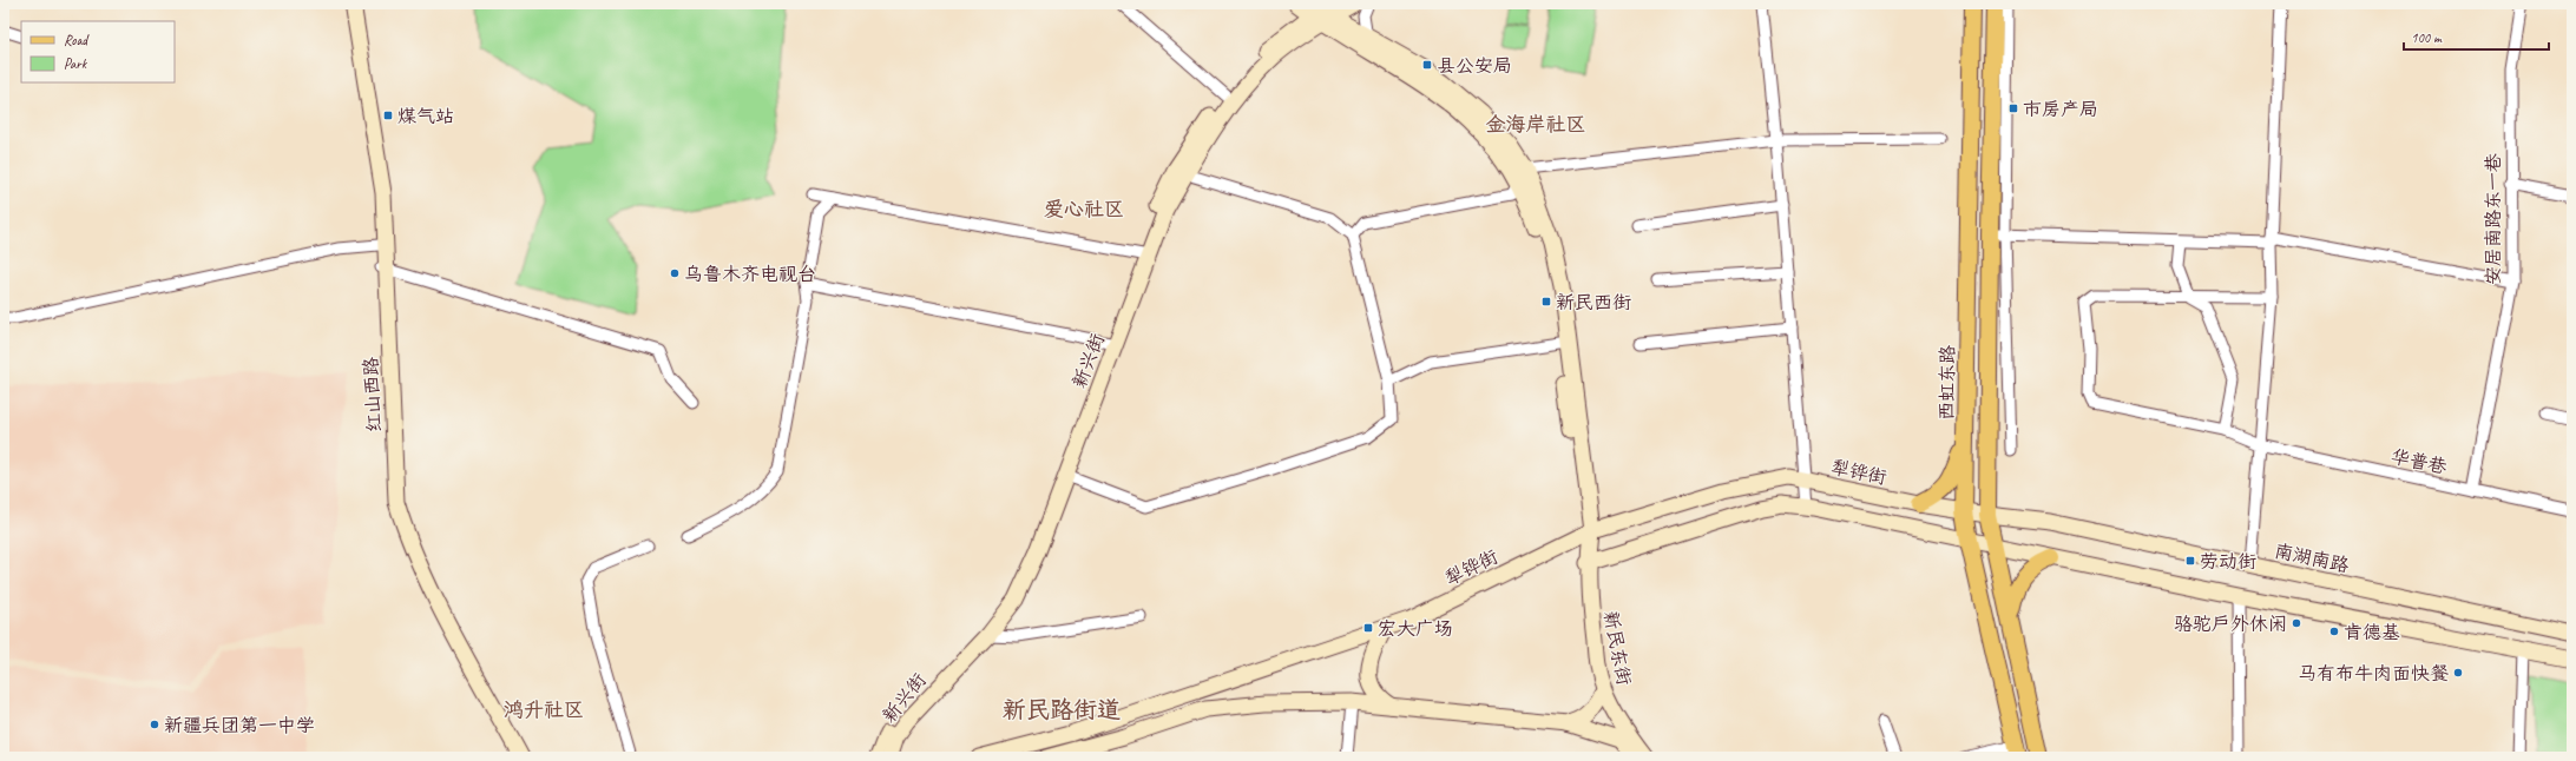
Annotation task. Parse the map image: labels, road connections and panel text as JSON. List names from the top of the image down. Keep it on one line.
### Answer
{"streets":{"main road":["新兴街","西虹东路","红山西路","犁铧街","南湖南路","新民东街"],"street":["安居南路东一巷","华普巷"]},"crossings":[["安居南路东一巷","华普巷"],["西虹东路","犁铧街"],["犁铧街","南湖南路"]],"districts":["金海岸社区","爱心社区","鸿升社区","新民路街道"],"places":{"transit":["县公安局","市房产局","煤气站","新民西街","劳动街","宏大广场"],"other":["乌鲁木齐电视台","骆驼户外休闲","肯德基","马有布牛肉面快餐","新疆兵团第一中学"]},"legend":["Road","Park"],"scale_bar":"100 m"}
